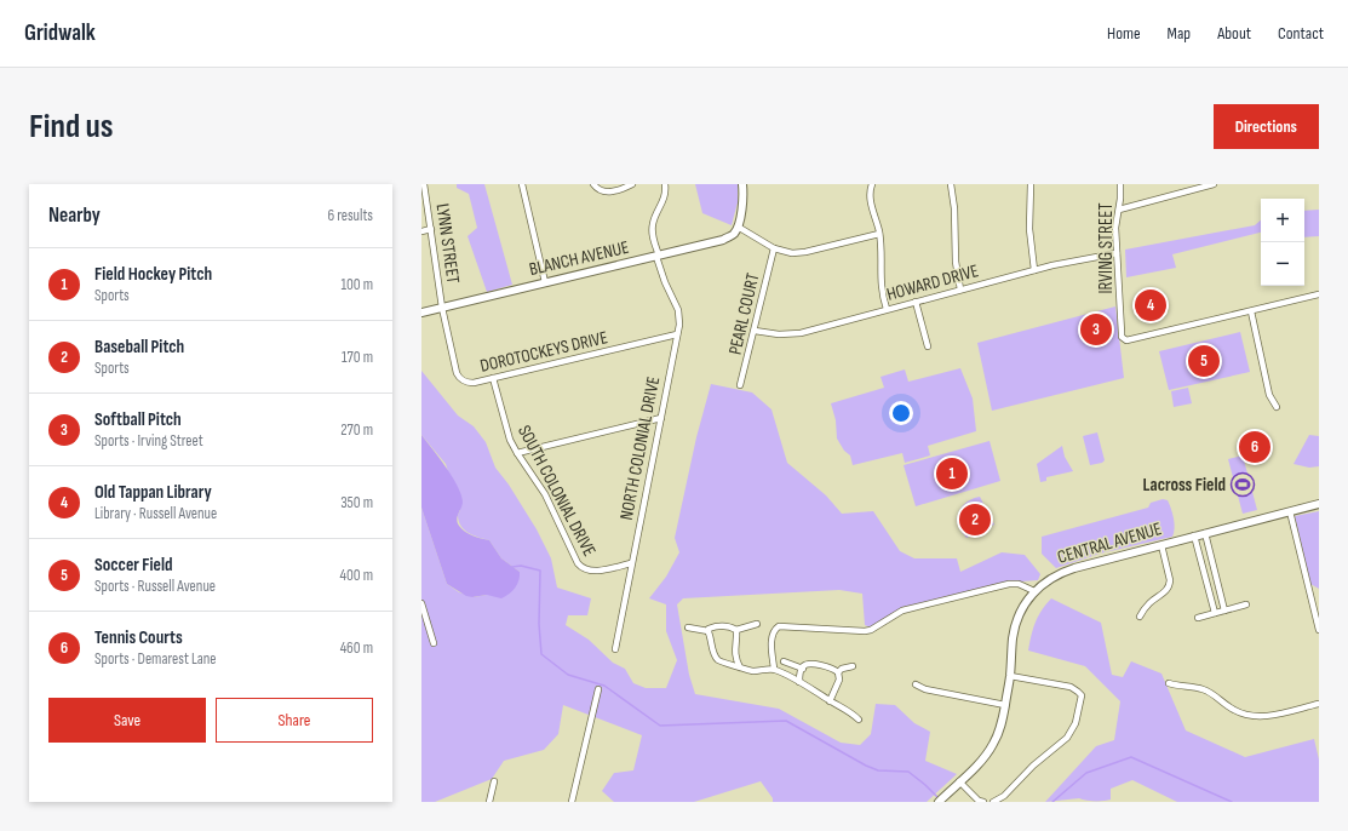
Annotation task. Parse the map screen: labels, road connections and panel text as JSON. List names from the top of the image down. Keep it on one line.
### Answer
{"streets":{"street":["LYNN STREET","IRVING STREET","BLANCH AVENUE","HOWARD DRIVE","PEARL COURT","DOROTOCKEYS DRIVE","NORTH COLONIAL DRIVE","SOUTH COLONIAL DRIVE","CENTRAL AVENUE"]},"crossings":[["LYNN STREET","BLANCH AVENUE"],["LYNN STREET","DOROTOCKEYS DRIVE"],["IRVING STREET","HOWARD DRIVE"],["BLANCH AVENUE","DOROTOCKEYS DRIVE"],["BLANCH AVENUE","NORTH COLONIAL DRIVE"],["HOWARD DRIVE","PEARL COURT"],["DOROTOCKEYS DRIVE","NORTH COLONIAL DRIVE"],["DOROTOCKEYS DRIVE","SOUTH COLONIAL DRIVE"],["NORTH COLONIAL DRIVE","SOUTH COLONIAL DRIVE"]],"places":{"sports":["Lacross Field"]},"page":{"header":"Gridwalk","nav":["Home","Map","About","Contact"],"buttons":["Directions",["Save","Share"]],"title":"Find us","heading":["Nearby","6 results"],"map_buttons":["+","−"],"list":[{"mark":"1","name":"Field Hockey Pitch","note":"Sports","value":"100 m"},{"mark":"2","name":"Baseball Pitch","note":"Sports","value":"170 m"},{"mark":"3","name":"Softball Pitch","note":"Sports · Irving Street","value":"270 m"},{"mark":"4","name":"Old Tappan Library","note":"Library · Russell Avenue","value":"350 m"},{"mark":"5","name":"Soccer Field","note":"Sports · Russell Avenue","value":"400 m"},{"mark":"6","name":"Tennis Courts","note":"Sports · Demarest Lane","value":"460 m"}],"pins":["4","3","5","6","1","2"]}}
